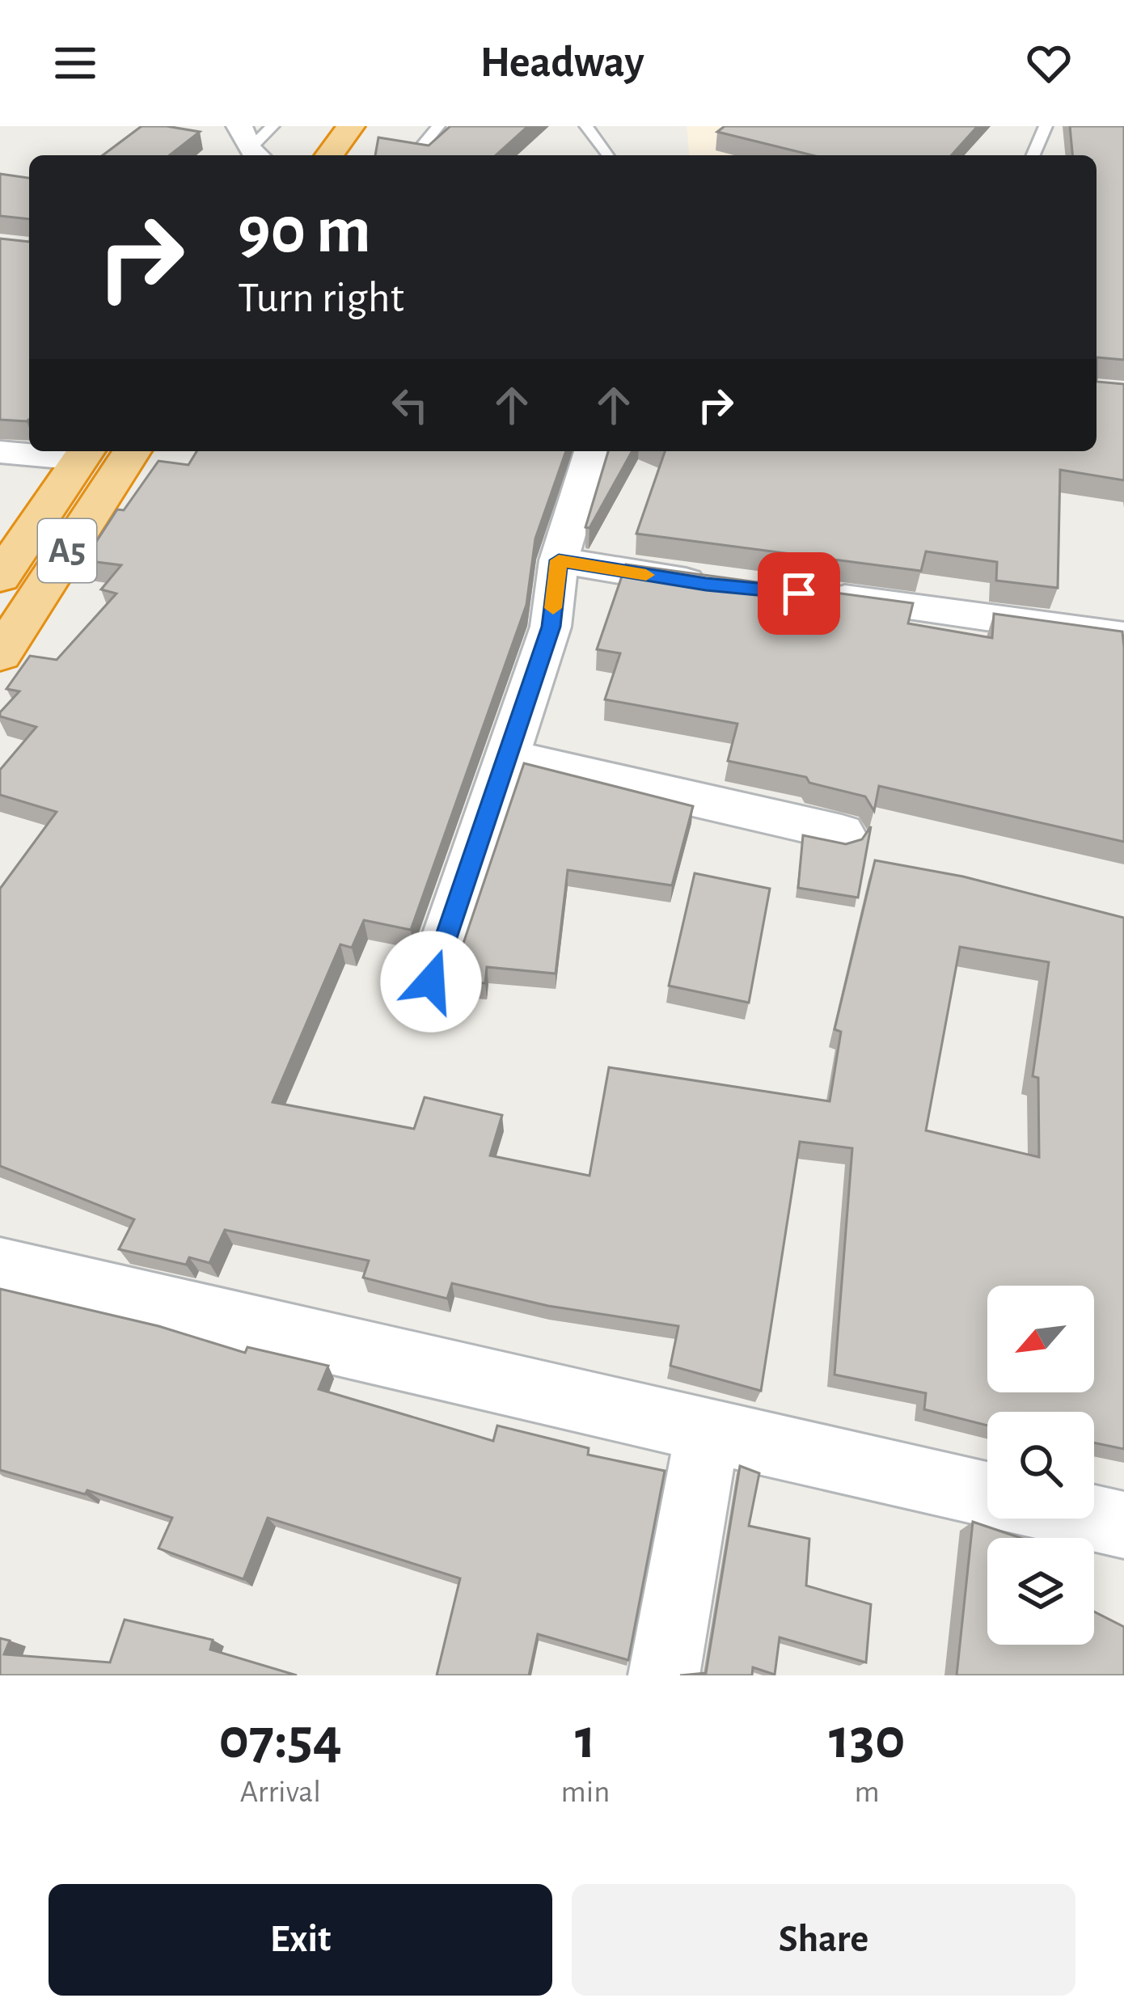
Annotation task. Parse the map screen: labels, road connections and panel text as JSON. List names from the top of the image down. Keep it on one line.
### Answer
{"streets":{"highway":["A5"]},"north":"bottom left","page":{"header":"Headway","turn":["90 m","Turn right"],"eta":["07:54","Arrival","1","min","130","m"],"buttons":["Exit","Share"]}}
